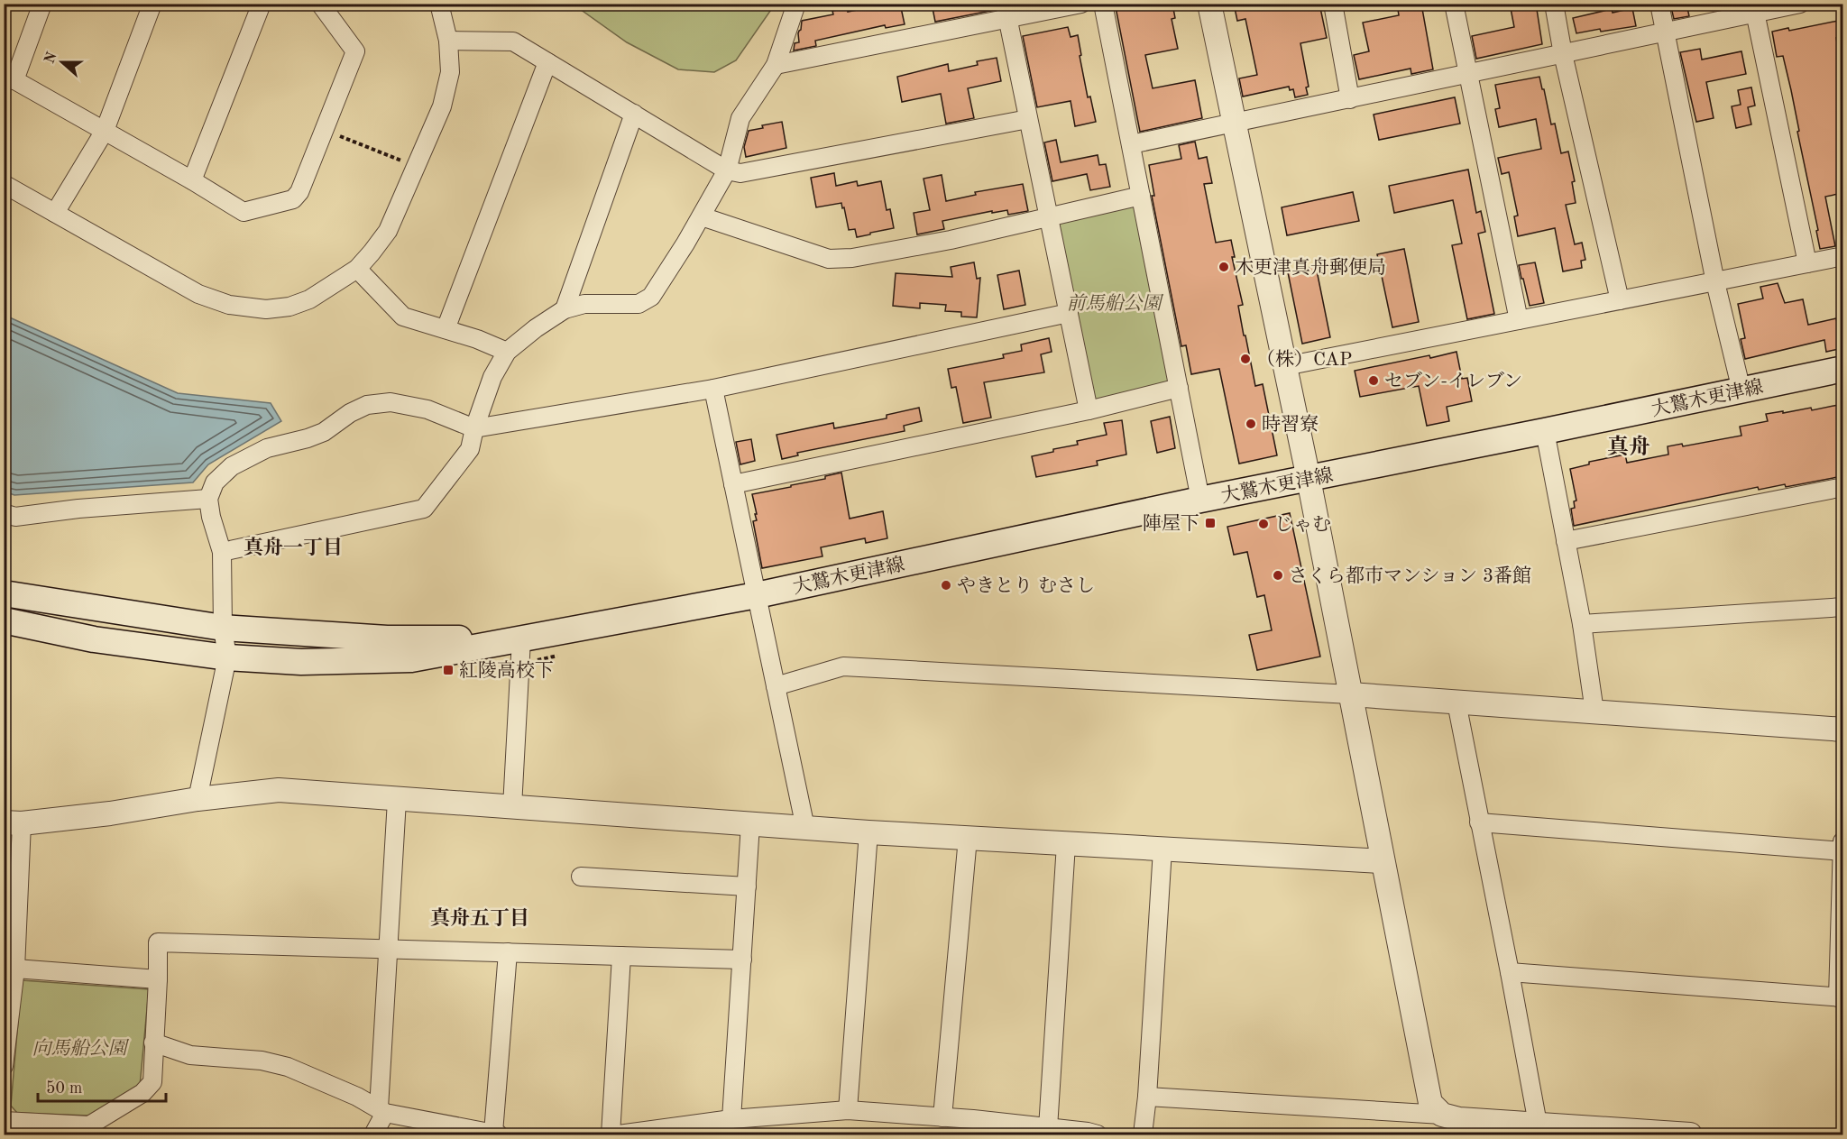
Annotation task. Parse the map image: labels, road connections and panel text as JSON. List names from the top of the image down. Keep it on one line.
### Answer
{"streets":{"main road":["大鷲木更津線"]},"districts":["真舟","真舟一丁目","真舟五丁目"],"parks":["前馬船公園","向馬船公園"],"places":{"other":["木更津真舟郵便局","（株）CAP","セブン-イレブン","時習寮","じゃむ","さくら都市マンション 3番館","やきとり むさし"],"transit":["陣屋下","紅陵高校下"]},"scale_bar":"50 m","north":"left"}
